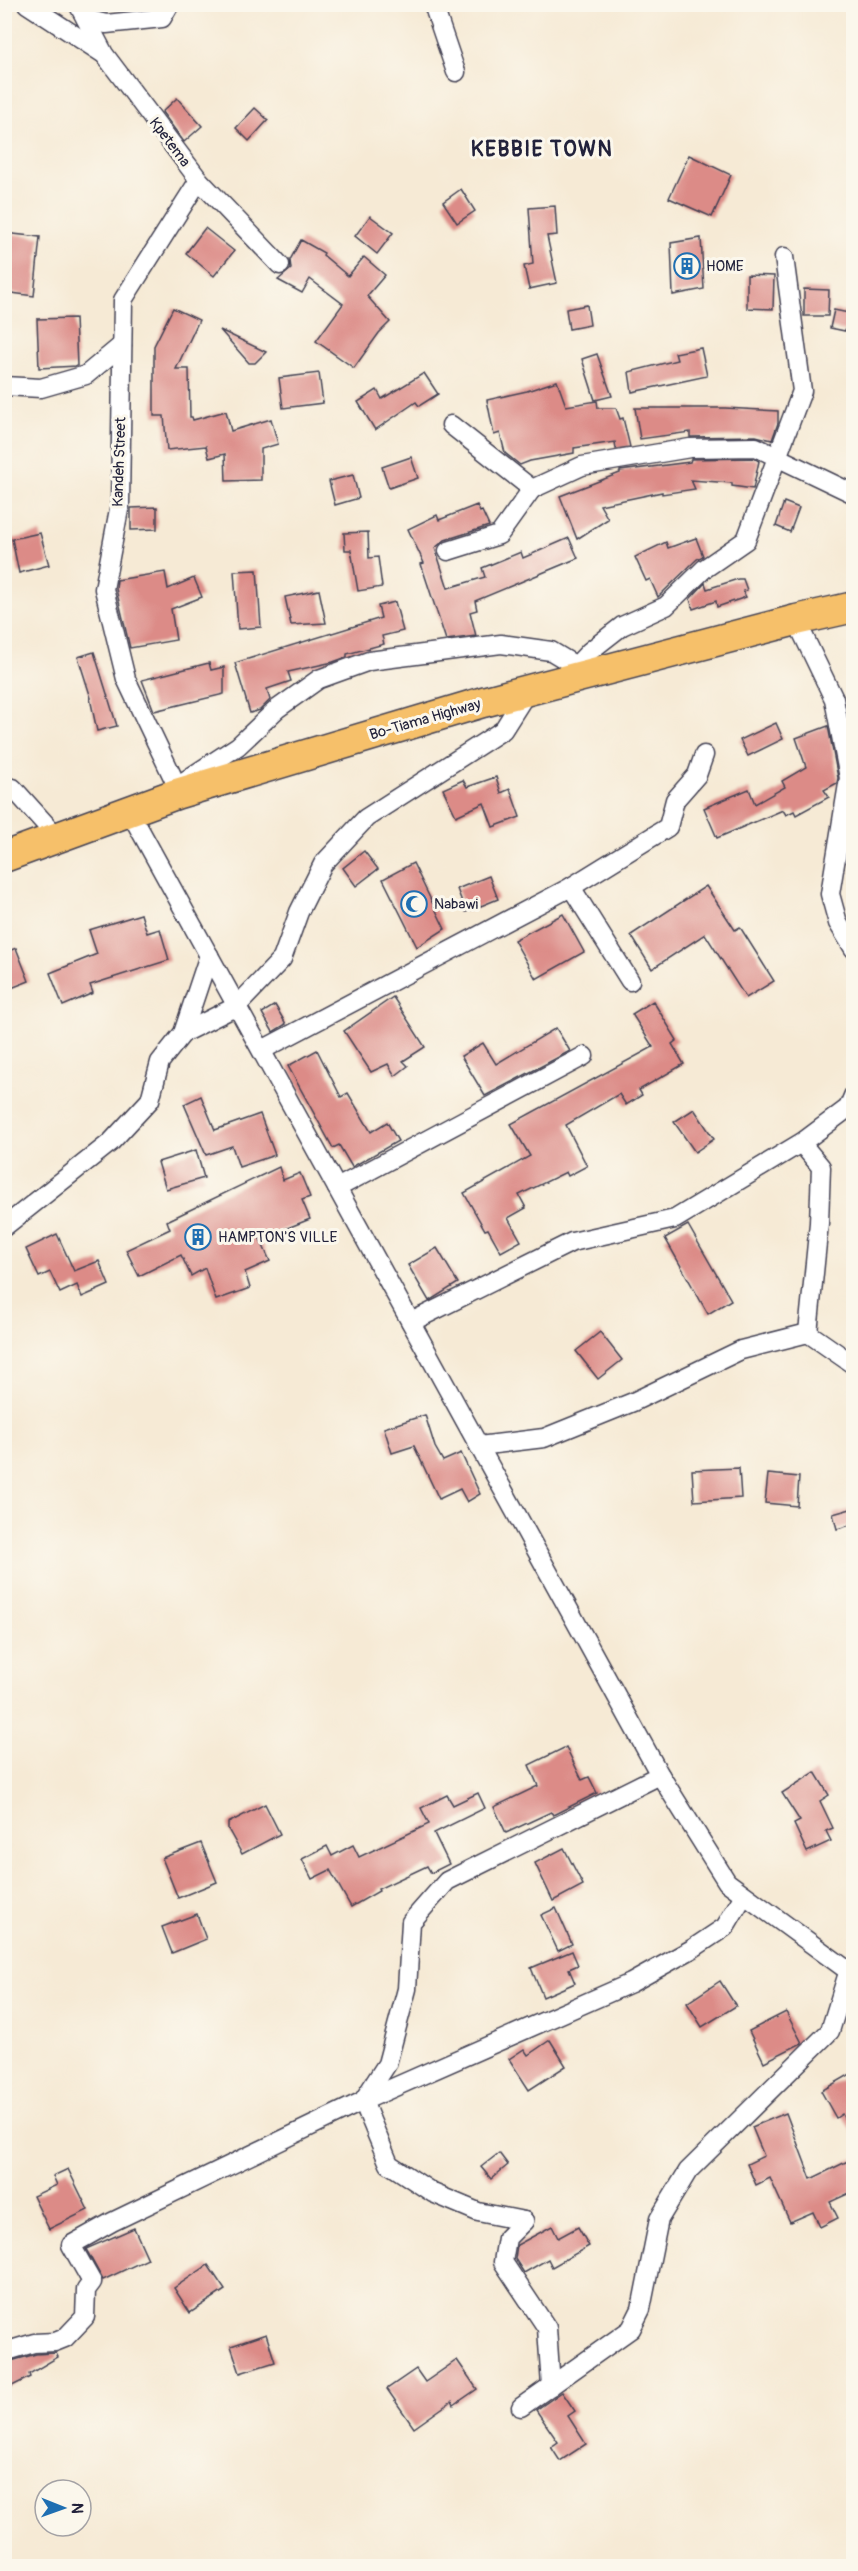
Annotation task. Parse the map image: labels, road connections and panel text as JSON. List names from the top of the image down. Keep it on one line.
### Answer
{"streets":{"highway":["Bo-Tiama Highway"],"street":["Kpetema","Kandeh Street"]},"crossings":[["Kpetema","Kandeh Street"],["Kandeh Street","Bo-Tiama Highway"]],"districts":["KEBBIE TOWN"],"places":{"building":["HOME","HAMPTON'S VILLE"],"mosque":["Nabawi"]},"north":"right"}
